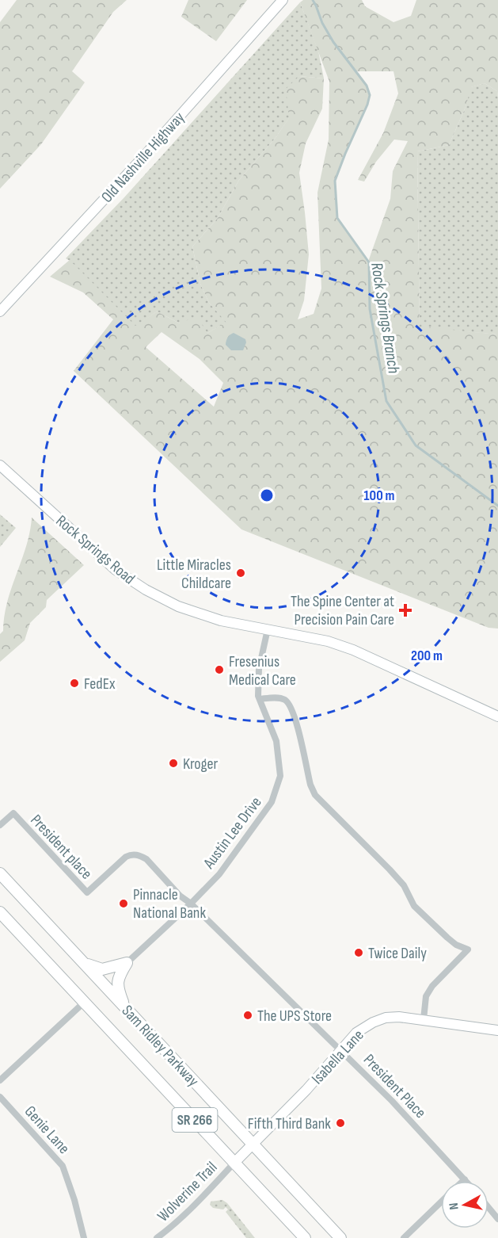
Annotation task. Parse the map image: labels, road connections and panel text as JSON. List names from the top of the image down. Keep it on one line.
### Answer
{"streets":{"main road":["Sam Ridley Parkway","SR 266"],"street":["Old Nashville Highway","Rock Springs Road","Austin Lee Drive","President place","Isabella Lane","President Place","Genie Lane","Wolverine Trail"]},"crossings":[["Rock Springs Road","Austin Lee Drive"],["Austin Lee Drive","President place"],["Austin Lee Drive","President Place"],["President place","President Place"],["Sam Ridley Parkway","Isabella Lane"],["Sam Ridley Parkway","Wolverine Trail"],["Isabella Lane","President Place"],["Isabella Lane","Wolverine Trail"]],"water":["Rock Springs Branch"],"places":{"other":["Little Miracles Childcare","Fresenius Medical Care","FedEx","Kroger","Pinnacle National Bank","Twice Daily","The UPS Store","Fifth Third Bank"],"health":["The Spine Center at Precision Pain Care"]},"north":"left","rings":["100 m","200 m"]}
